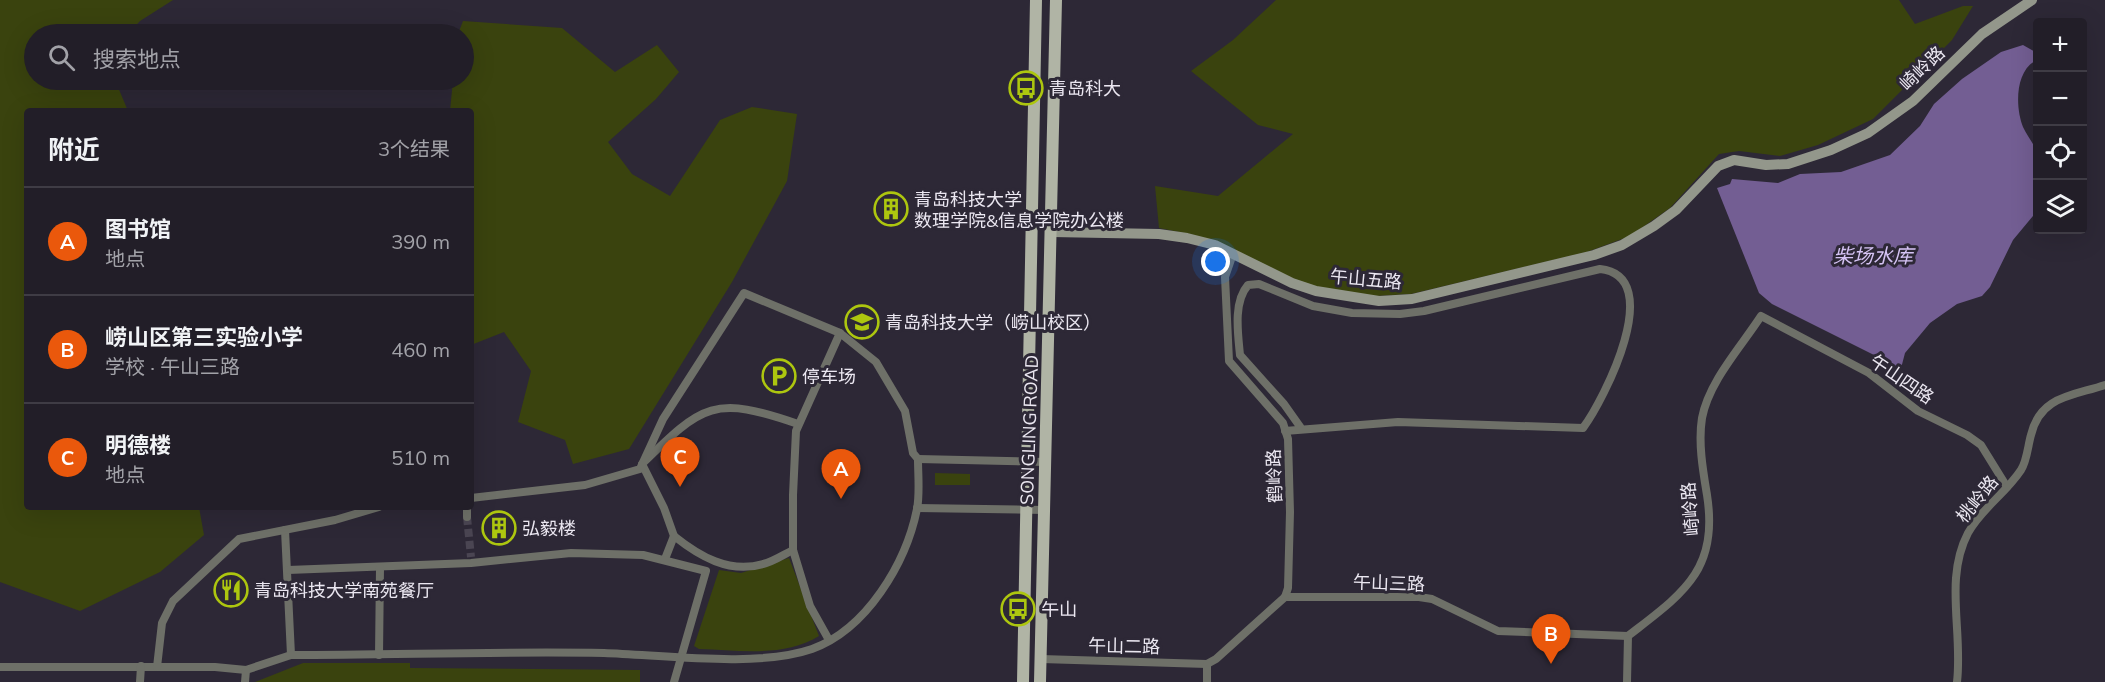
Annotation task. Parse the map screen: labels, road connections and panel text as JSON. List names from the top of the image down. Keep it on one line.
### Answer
{"streets":{"main road":["SONGLING ROAD"],"street":["崎岭路","午山五路","午山四路","鹤岭路","桃岭路","午山三路","午山二路"]},"crossings":[["崎岭路","午山五路"],["崎岭路","午山四路"],["崎岭路","午山三路"],["午山五路","SONGLING ROAD"],["午山五路","鹤岭路"],["午山四路","桃岭路"],["SONGLING ROAD","午山二路"],["鹤岭路","午山三路"]],"water":["柴场水库"],"places":{"bus stop":["青岛科大","午山"],"building":["青岛科技大学 数理学院&信息学院办公楼","弘毅楼"],"school or university":["青岛科技大学（崂山校区）"],"parking":["停车场"],"restaurant":["青岛科技大学南苑餐厅"]},"page":{"map_buttons":["+","−"],"search":"搜索地点","heading":["附近","3个结果"],"list":[{"mark":"A","name":"图书馆","note":"地点","value":"390 m"},{"mark":"B","name":"崂山区第三实验小学","note":"学校 · 午山三路","value":"460 m"},{"mark":"C","name":"明德楼","note":"地点","value":"510 m"}],"pins":["C","A","B"]}}
